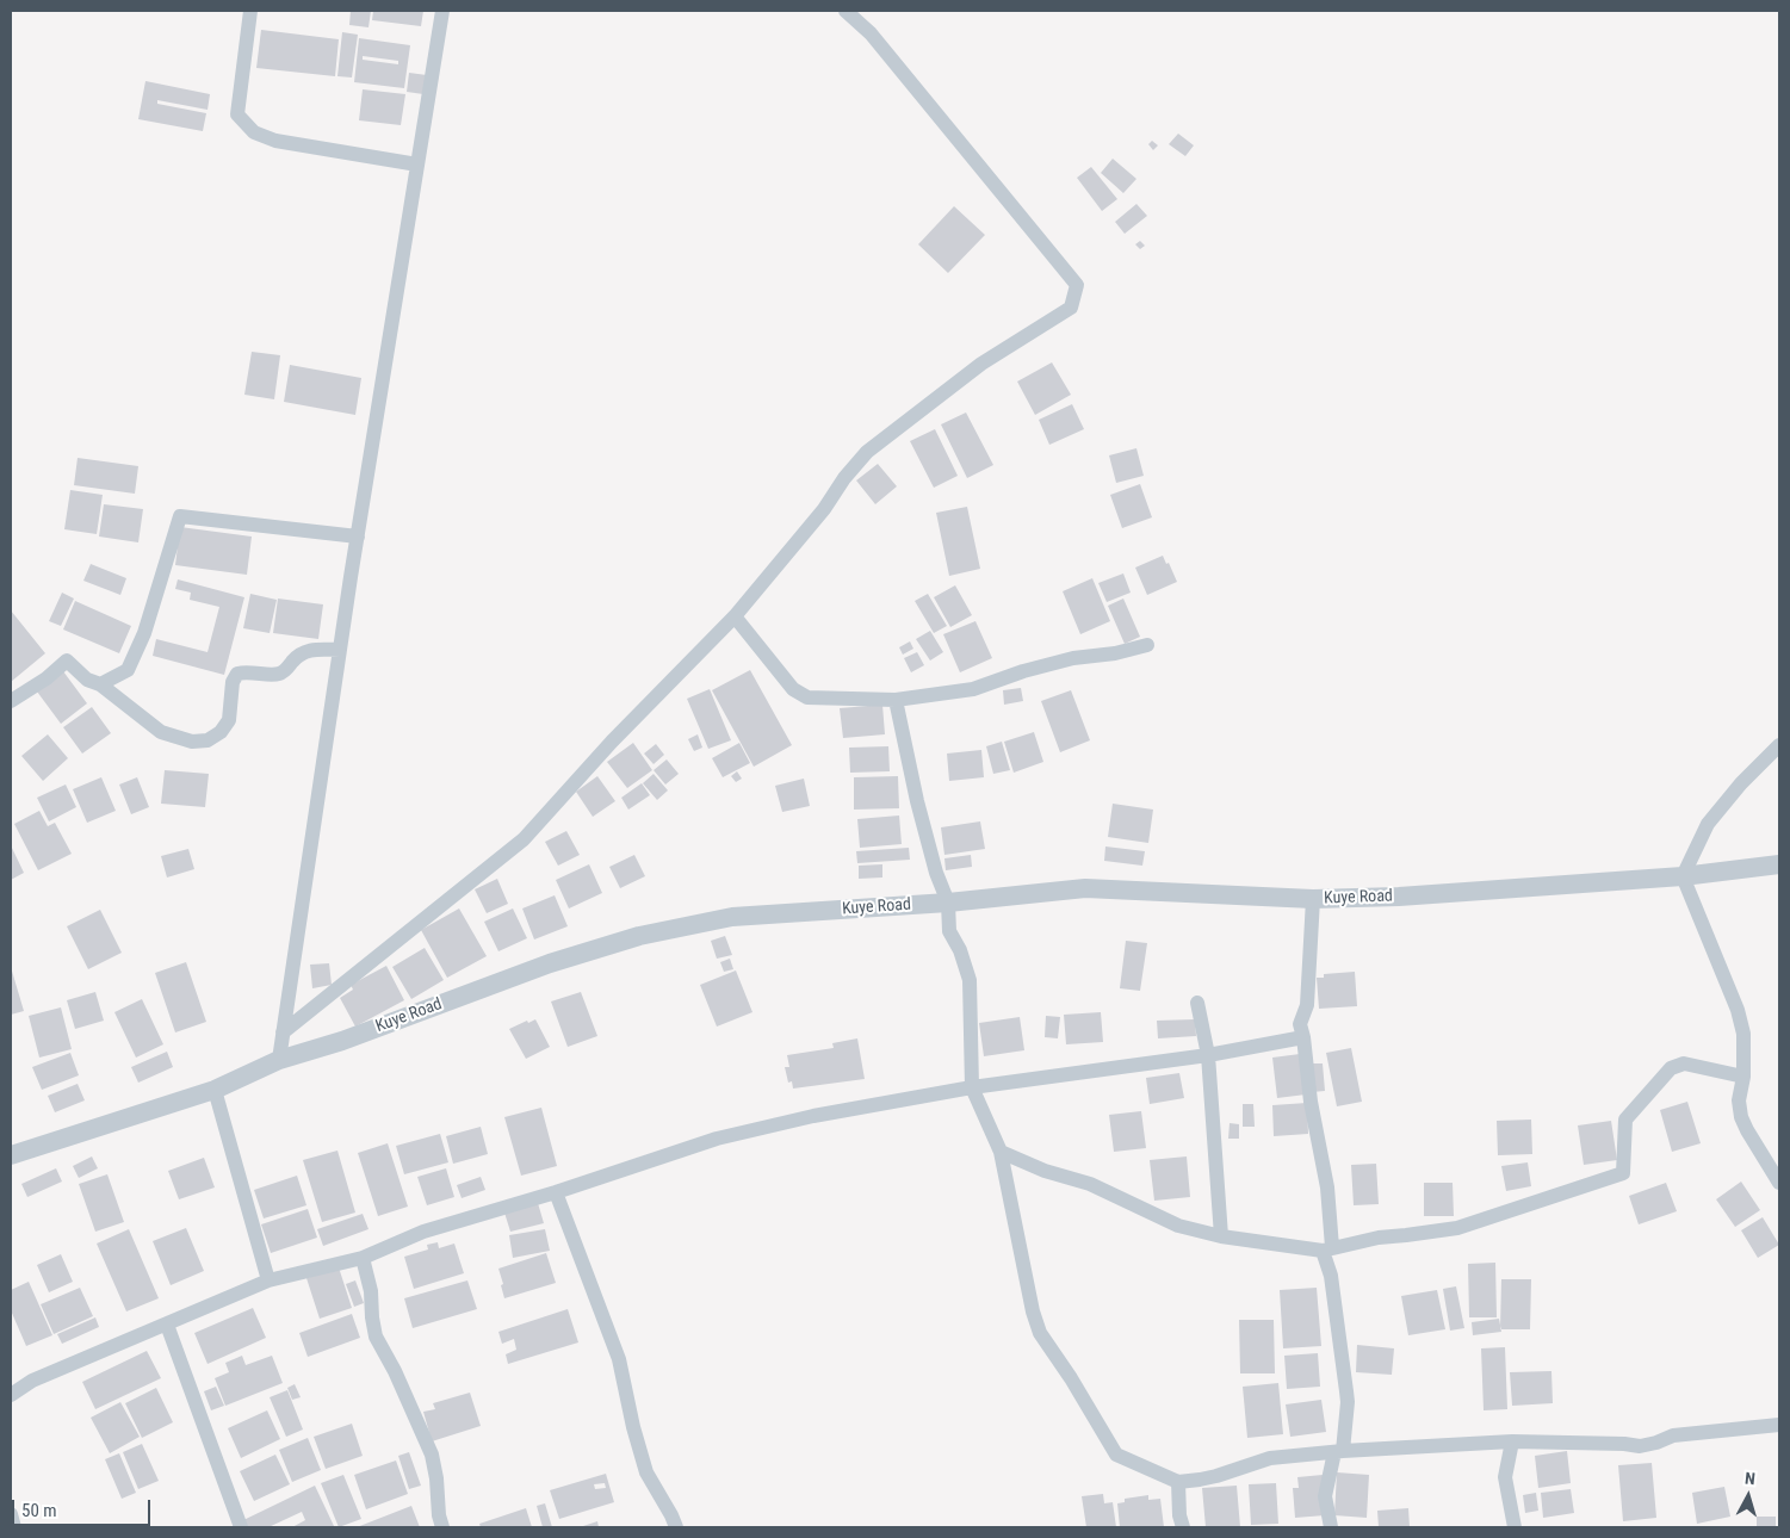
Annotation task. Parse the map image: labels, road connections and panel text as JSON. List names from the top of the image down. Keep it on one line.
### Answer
{"streets":{"street":["Kuye Road"]},"scale_bar":"50 m","north":"top"}
